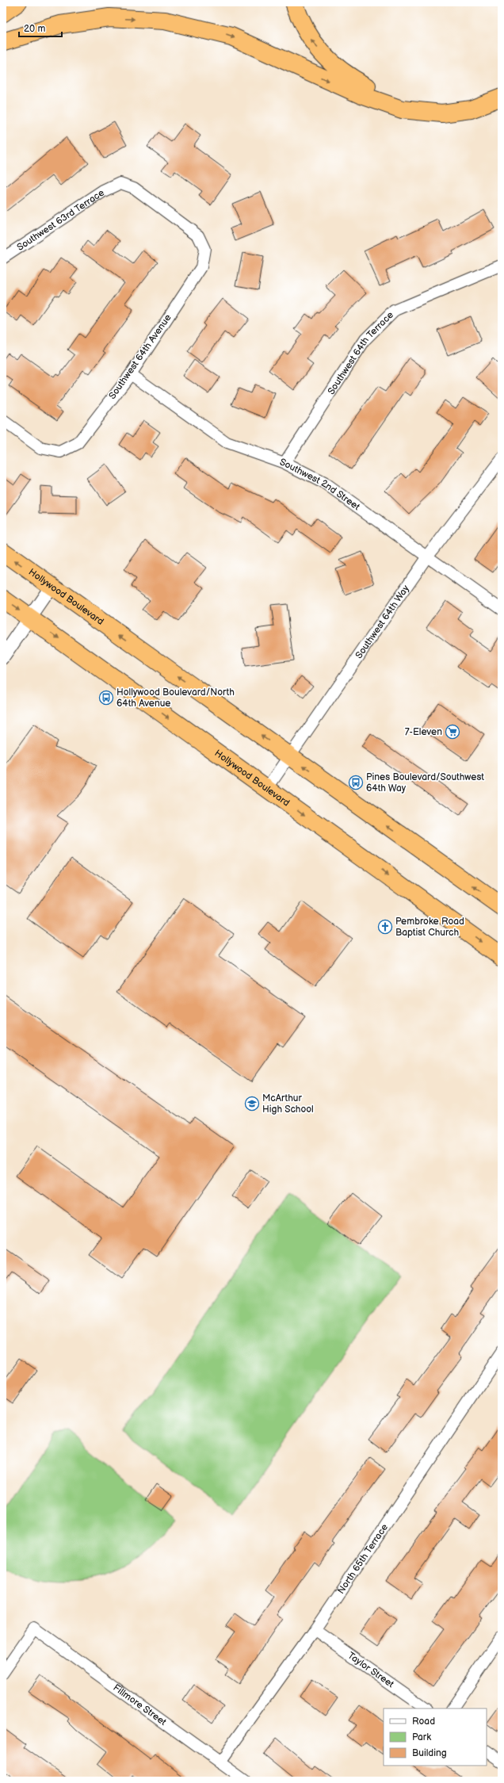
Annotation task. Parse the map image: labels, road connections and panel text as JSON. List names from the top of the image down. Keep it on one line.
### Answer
{"streets":{"highway":["Hollywood Boulevard"],"street":["Southwest 63rd Terrace","Southwest 64th Terrace","Southwest 64th Avenue","Southwest 2nd Street","Southwest 64th Way","North 65th Terrace","Taylor Street","Fillmore Street"]},"crossings":[["Southwest 63rd Terrace","Southwest 64th Avenue"],["Southwest 64th Terrace","Southwest 2nd Street"],["Southwest 64th Avenue","Southwest 2nd Street"],["Southwest 2nd Street","Southwest 64th Way"],["Hollywood Boulevard","Southwest 64th Way"],["North 65th Terrace","Taylor Street"],["North 65th Terrace","Fillmore Street"]],"places":{"bus stop":["Hollywood Boulevard/North 64th Avenue","Pines Boulevard/Southwest 64th Way"],"supermarket":["7-Eleven"],"church":["Pembroke Road Baptist Church"],"school or university":["McArthur High School"]},"legend":["Road","Park","Building"],"scale_bar":"20 m"}
